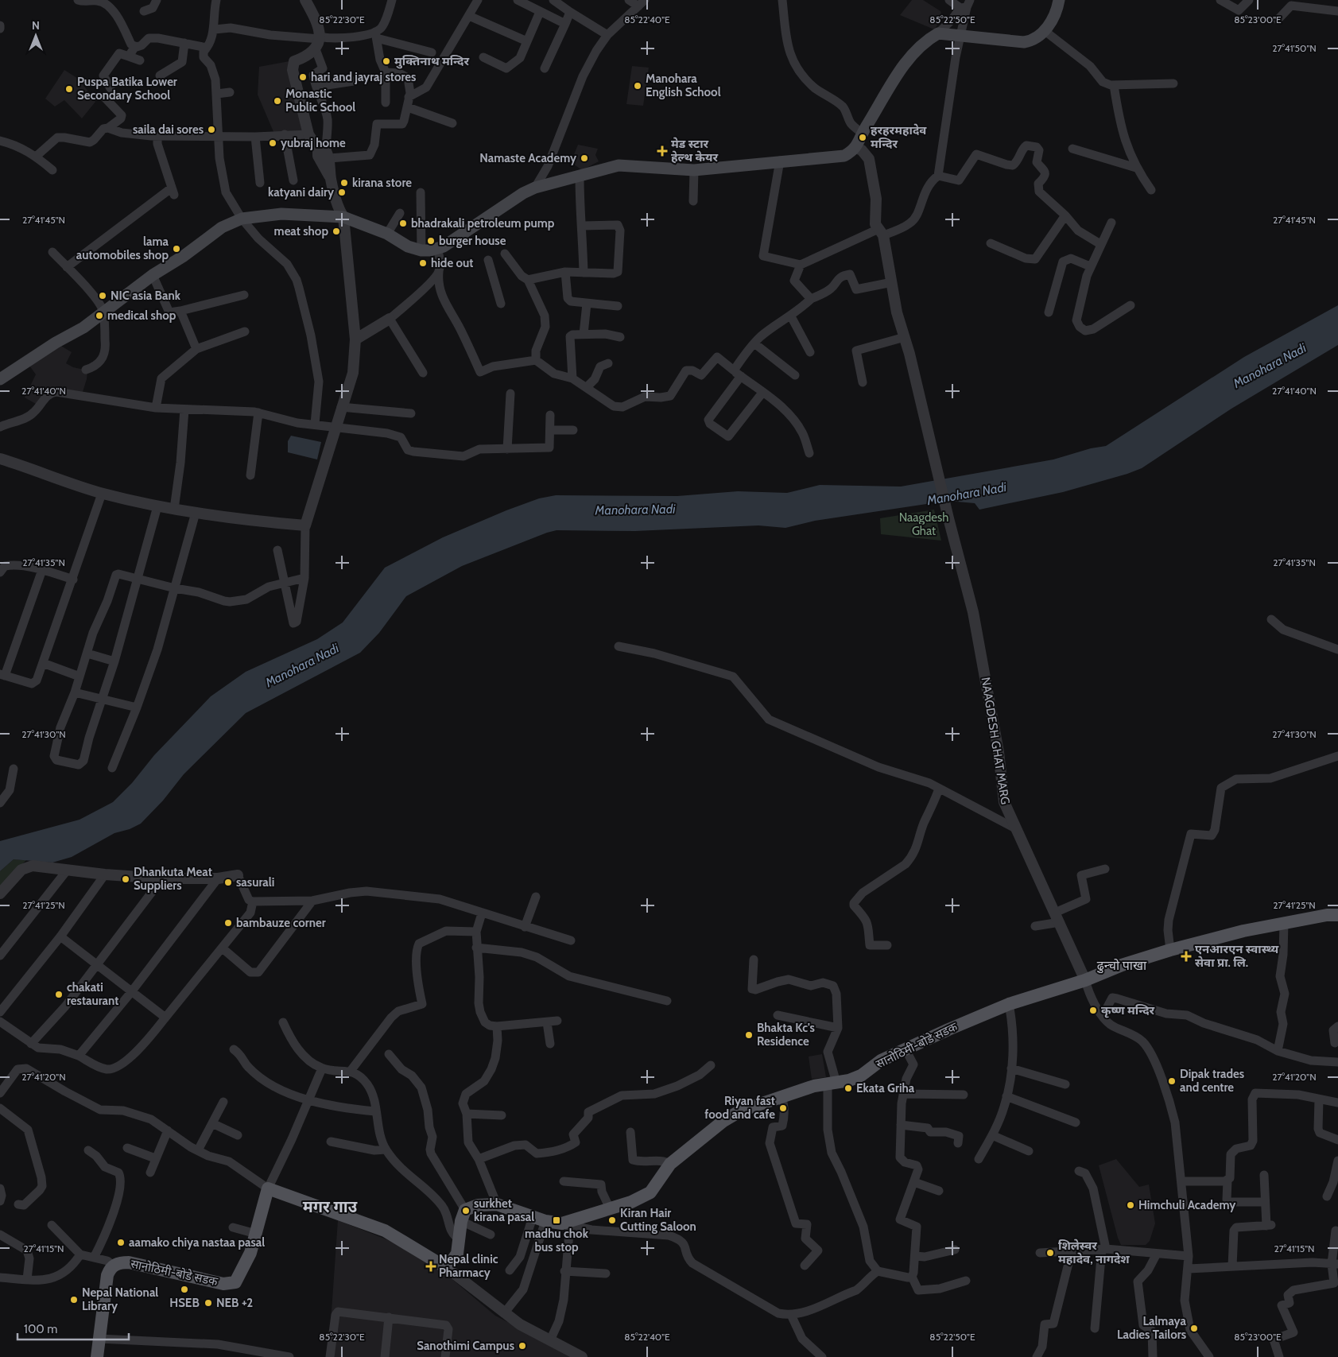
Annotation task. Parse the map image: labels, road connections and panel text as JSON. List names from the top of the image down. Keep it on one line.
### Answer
{"streets":{"main road":["सानोठिमी-बोडे सडक"],"street":["NAAGDESH GHAT MARG"]},"crossings":[["NAAGDESH GHAT MARG","सानोठिमी-बोडे सडक"]],"districts":["ढुन्चो पाखा","मगर गाउ"],"water":["Manohara Nadi"],"parks":["Naagdesh Ghat"],"places":{"other":["मुक्तिनाथ मन्दिर","hari and jayraj stores","Manohara English School","Puspa Batika Lower Secondary School","Monastic Public School","saila dai sores","हरहरमहादेव मन्दिर","yubraj home","Namaste Academy","kirana store","katyani dairy","bhadrakali petroleum pump","meat shop","burger house","lama automobiles shop","hide out","NIC asia Bank","medical shop","Dhankuta Meat Suppliers","sasurali","bambauze corner","chakati restaurant","कृष्ण मन्दिर","Bhakta Kc's Residence","Dipak trades and centre","Ekata Griha","Riyan fast food and cafe","Himchuli Academy","surkhet kirana pasal","Kiran Hair Cutting Saloon","aamako chiya nastaa pasal","शिलेस्वर महादेव, नागदेश","HSEB","Nepal National Library","NEB +2","Lalmaya Ladies Tailors","Sanothimi Campus"],"health":["मेड स्टार हेल्थ केयर","एनआरएन स्वास्थ्य सेवा प्रा. लि.","Nepal clinic Pharmacy"],"transit":["madhu chok bus stop"]},"scale_bar":"100 m","north":"top","coordinates":["85°22'30\"E","85°22'40\"E","85°22'50\"E","85°23'00\"E","27°41'50\"N","27°41'45\"N","27°41'40\"N","27°41'35\"N","27°41'30\"N","27°41'25\"N","27°41'20\"N","27°41'15\"N"]}
